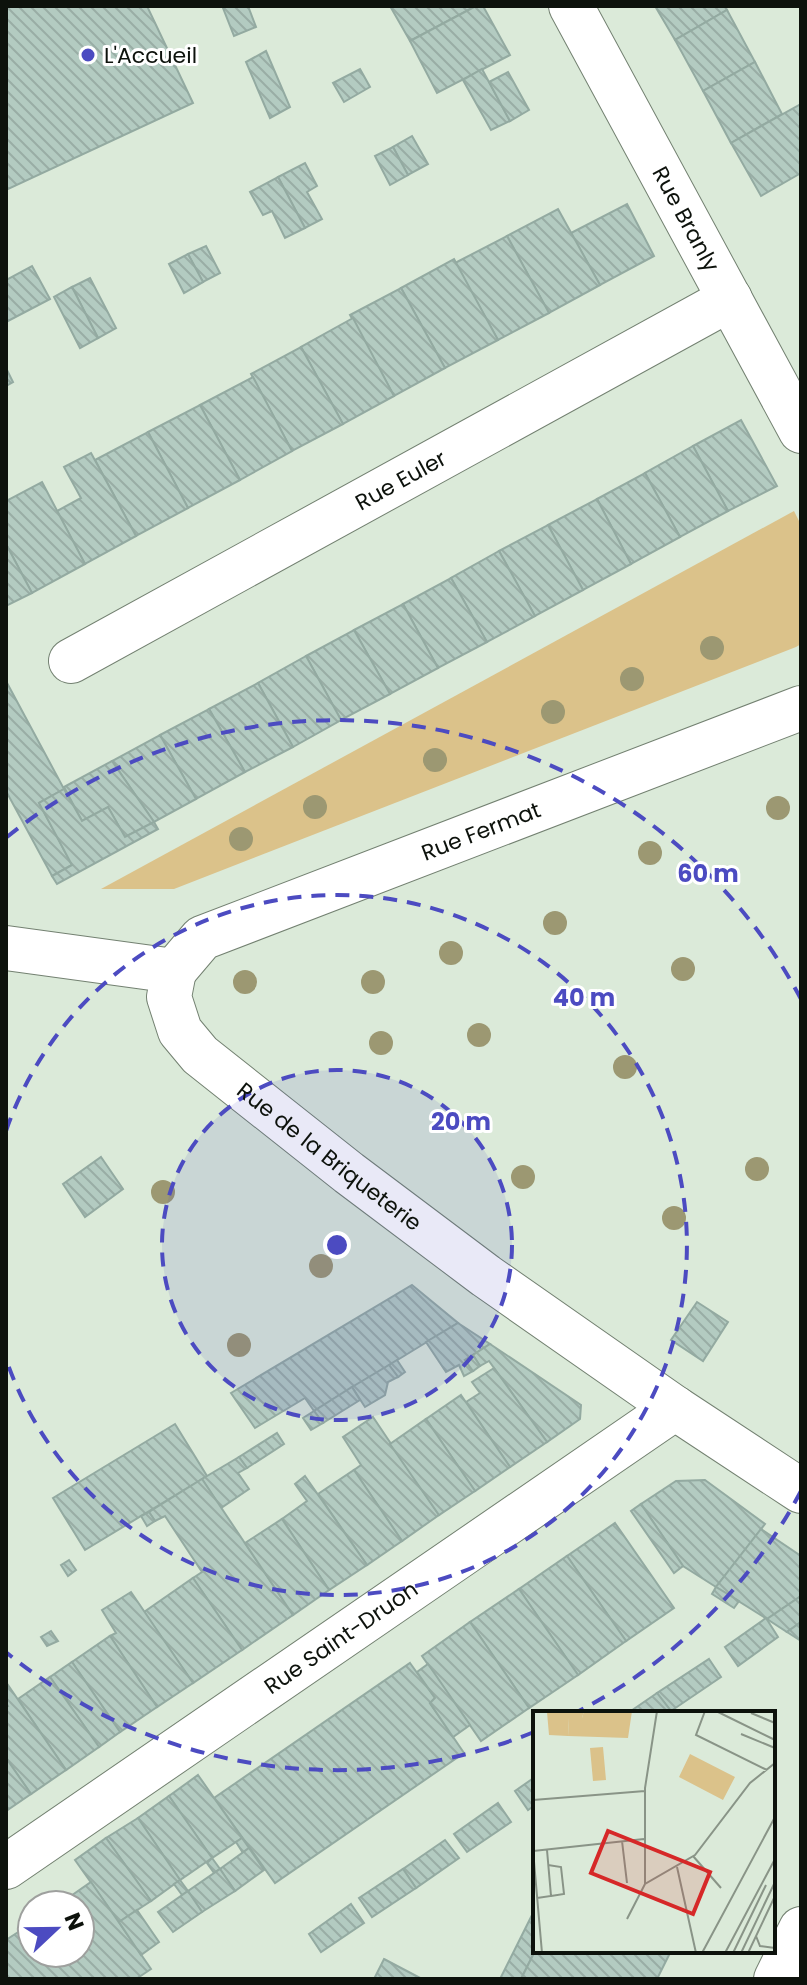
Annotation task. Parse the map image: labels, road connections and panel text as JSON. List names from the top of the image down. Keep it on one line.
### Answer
{"streets":{"street":["Rue Branly","Rue Euler","Rue Fermat","Rue de la Briqueterie","Rue Saint-Druon"]},"crossings":[["Rue Branly","Rue Euler"],["Rue Fermat","Rue de la Briqueterie"],["Rue de la Briqueterie","Rue Saint-Druon"]],"places":["L'Accueil"],"north":"right","rings":["60 m","40 m","20 m"]}
